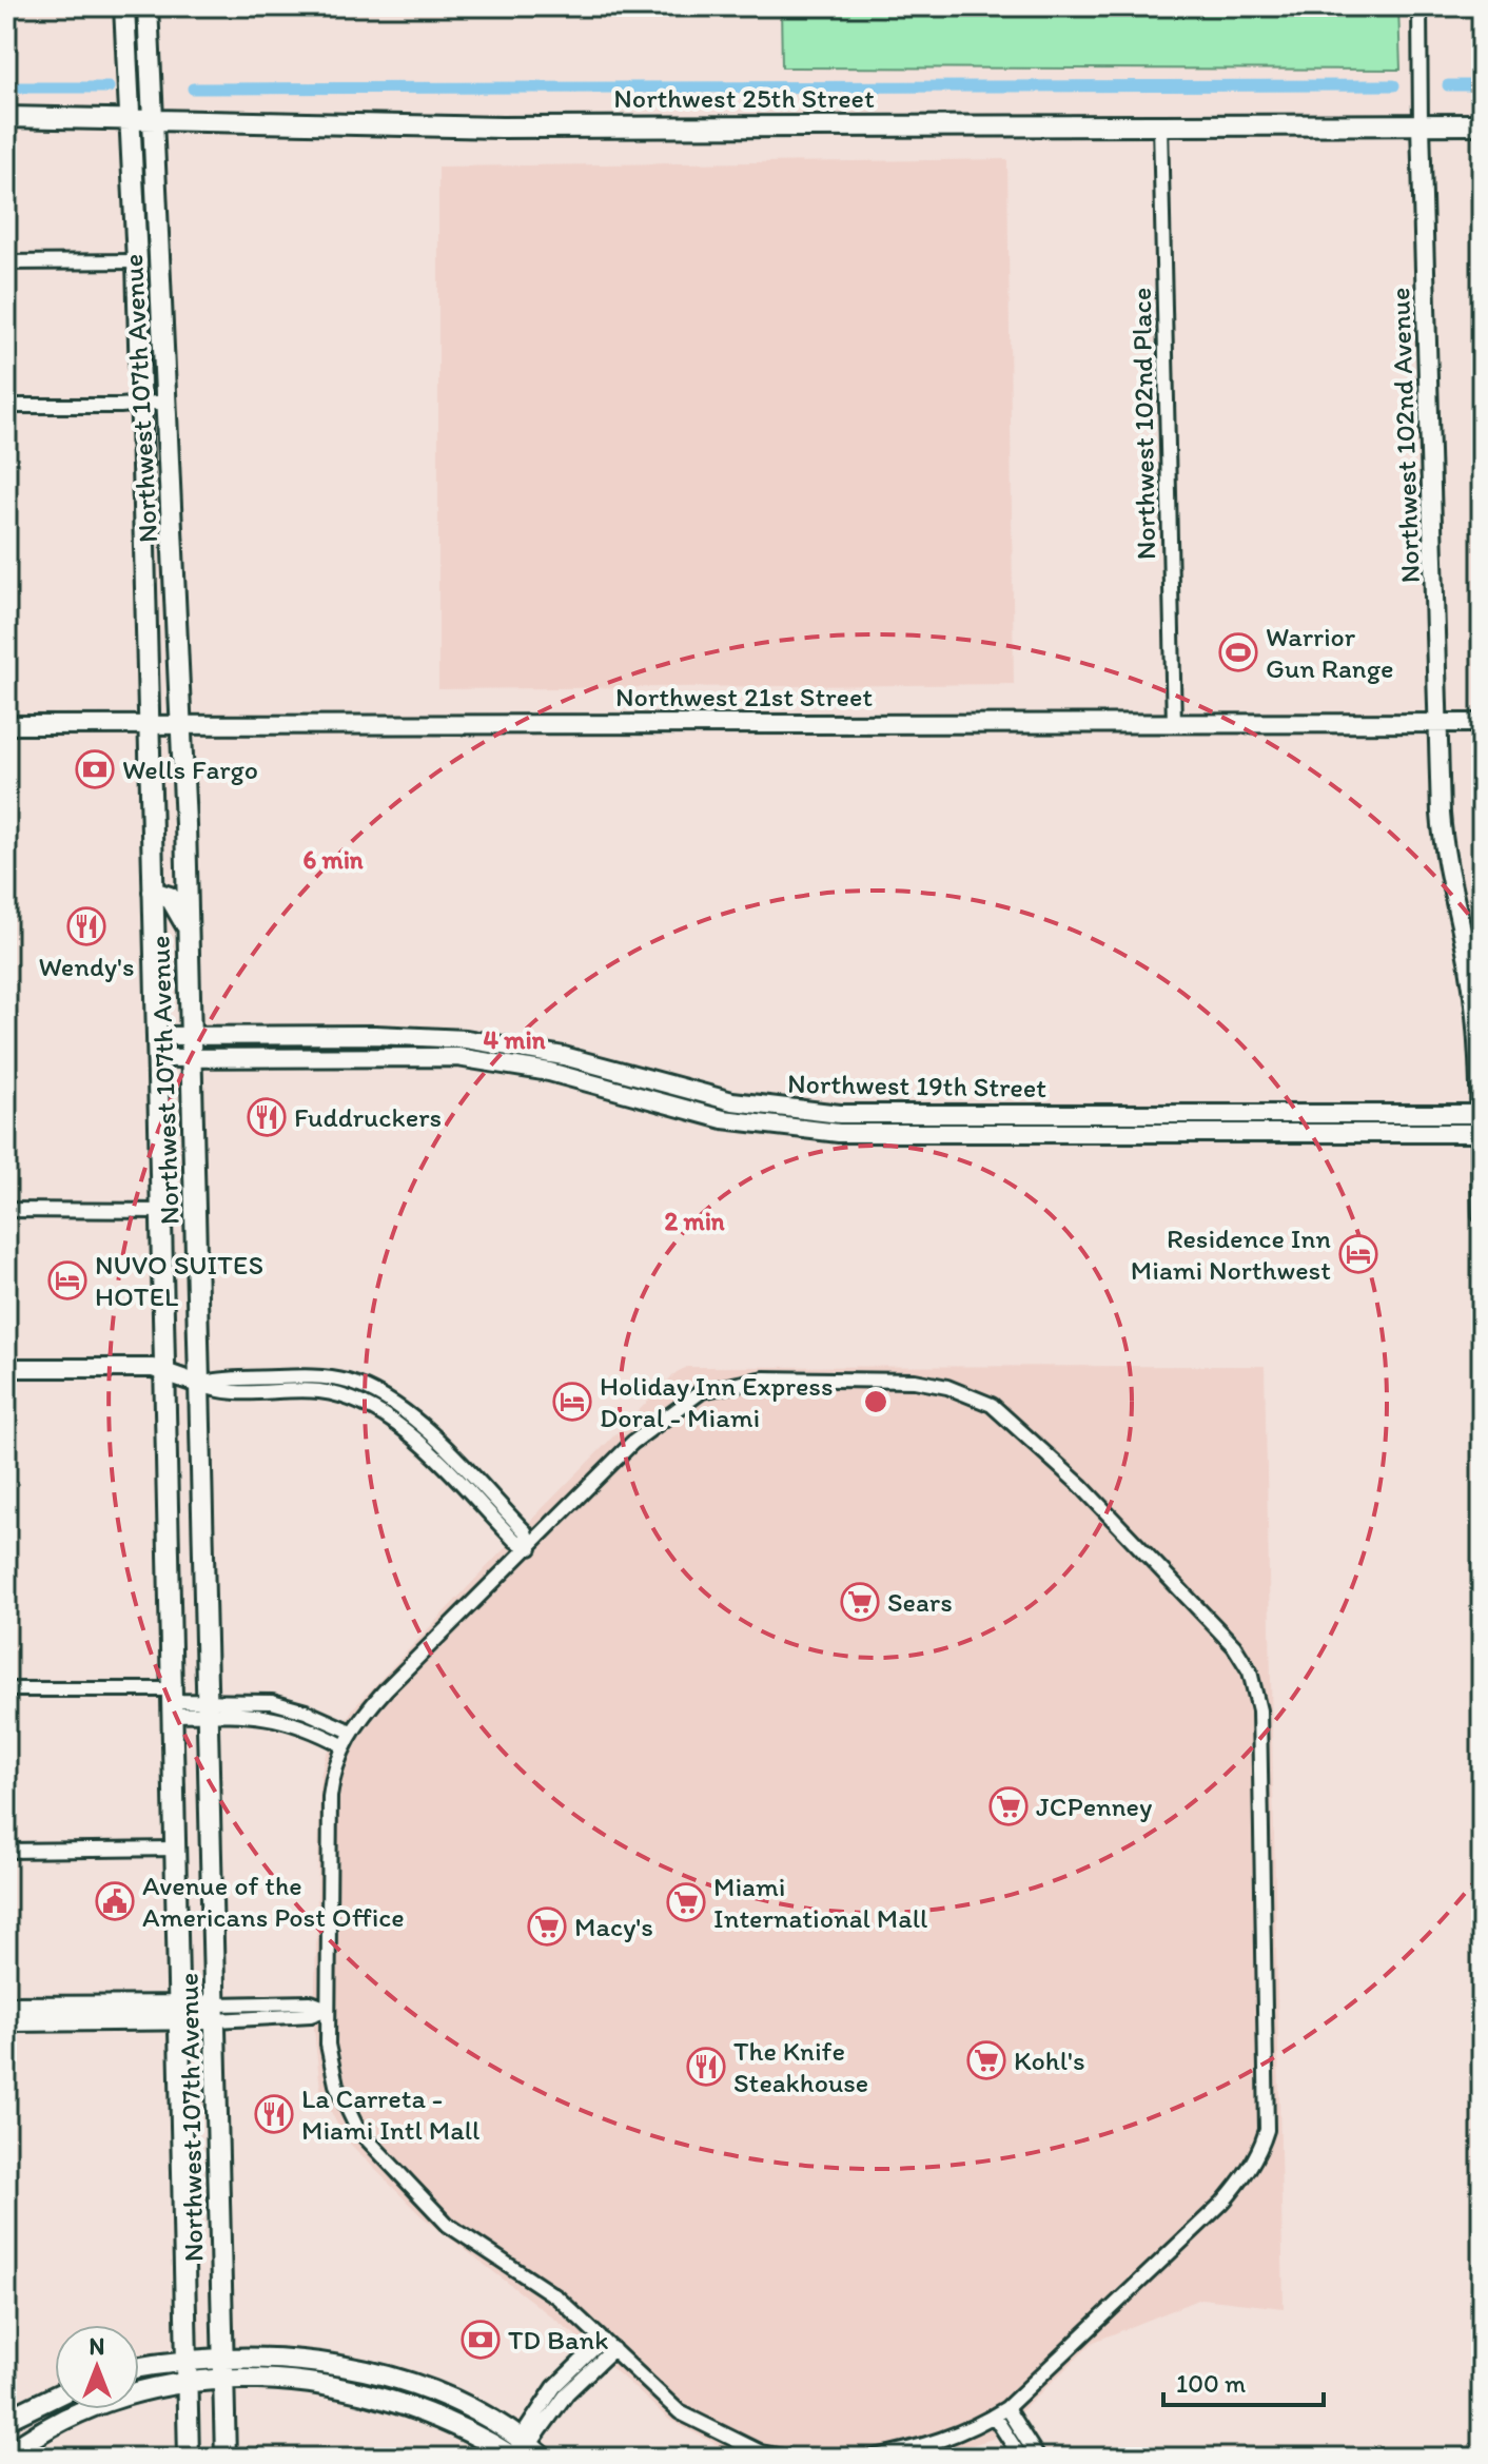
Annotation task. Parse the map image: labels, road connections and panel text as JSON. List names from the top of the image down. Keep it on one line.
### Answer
{"streets":{"main road":["Northwest 25th Street","Northwest 107th Avenue"],"street":["Northwest 102nd Place","Northwest 102nd Avenue","Northwest 21st Street","Northwest 19th Street"]},"crossings":[["Northwest 25th Street","Northwest 107th Avenue"],["Northwest 25th Street","Northwest 102nd Place"],["Northwest 25th Street","Northwest 102nd Avenue"],["Northwest 107th Avenue","Northwest 21st Street"],["Northwest 107th Avenue","Northwest 19th Street"],["Northwest 102nd Place","Northwest 21st Street"],["Northwest 102nd Avenue","Northwest 21st Street"],["Northwest 102nd Avenue","Northwest 19th Street"]],"places":{"sports":["Warrior Gun Range"],"bank":["Wells Fargo","TD Bank"],"restaurant":["Wendy's","Fuddruckers","The Knife Steakhouse","La Carreta - Miami Intl Mall"],"hotel":["Residence Inn Miami Northwest","NUVO SUITES HOTEL","Holiday Inn Express Doral - Miami"],"supermarket":["Sears","JCPenney","Miami International Mall","Macy's","Kohl's"],"public building":["Avenue of the Americans Post Office"]},"scale_bar":"100 m","north":"top","rings":["6 min","4 min","2 min"]}
